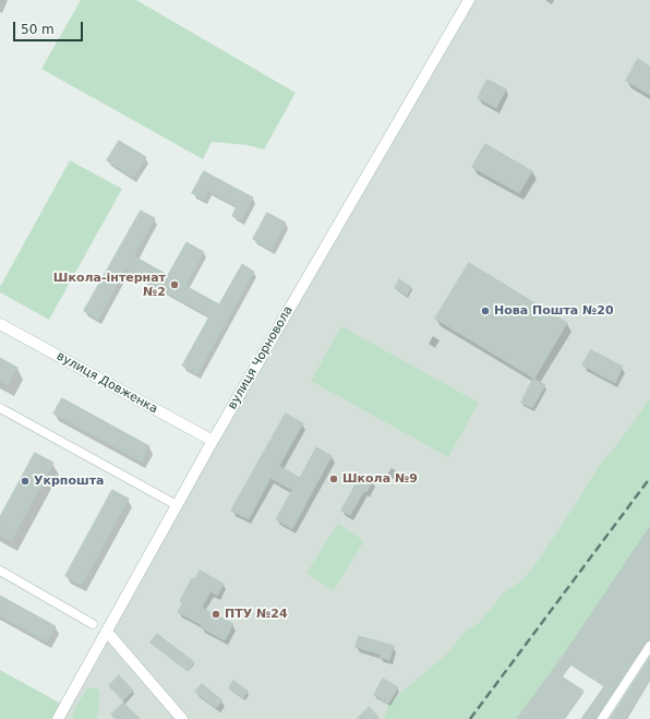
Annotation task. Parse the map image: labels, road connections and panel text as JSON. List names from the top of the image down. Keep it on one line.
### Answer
{"streets":{"street":["вулиця Чорновола","вулиця Довженка"]},"crossings":[["вулиця Чорновола","вулиця Довженка"]],"places":["Школа-інтернат №2","Нова Пошта №20","Школа №9","Укрпошта","ПТУ №24"],"scale_bar":"50 m"}
